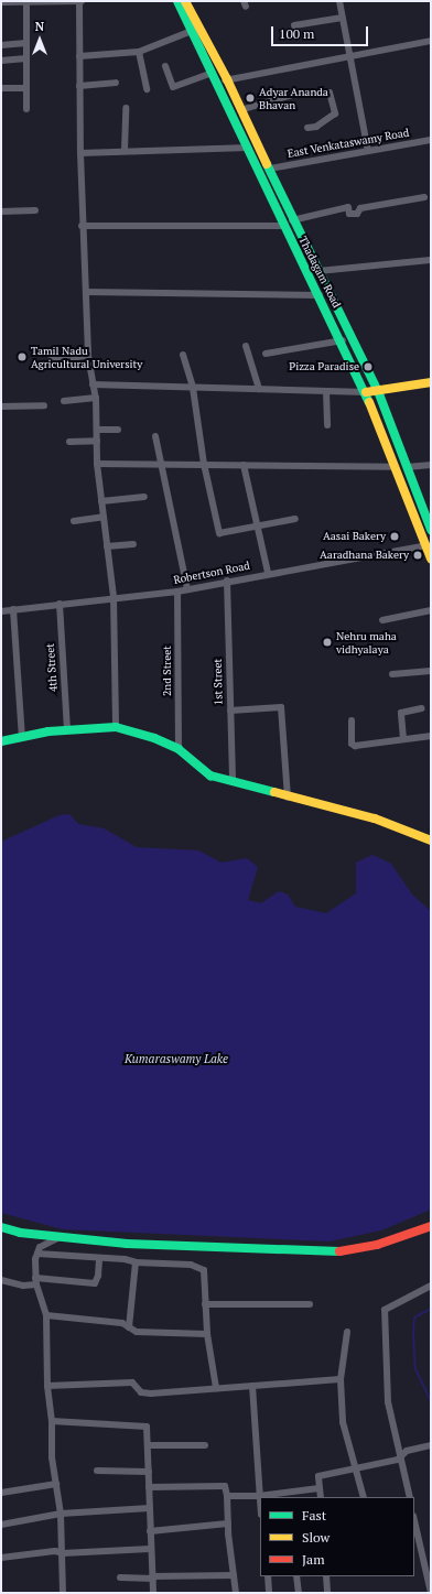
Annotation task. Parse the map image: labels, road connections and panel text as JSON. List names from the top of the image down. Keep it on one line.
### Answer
{"streets":{"main road":["Thadagam Road"],"street":["East Venkataswamy Road","Robertson Road","4th Street","2nd Street","1st Street"]},"crossings":[["East Venkataswamy Road","Thadagam Road"],["Thadagam Road","Robertson Road"],["Robertson Road","4th Street"],["Robertson Road","2nd Street"],["Robertson Road","1st Street"]],"water":["Kumaraswamy Lake"],"places":["Adyar Ananda Bhavan","Tamil Nadu Agricultural University","Pizza Paradise","Aasai Bakery","Aaradhana Bakery","Nehru maha vidhyalaya"],"legend":["Fast","Slow","Jam"],"scale_bar":"100 m","north":"top"}
